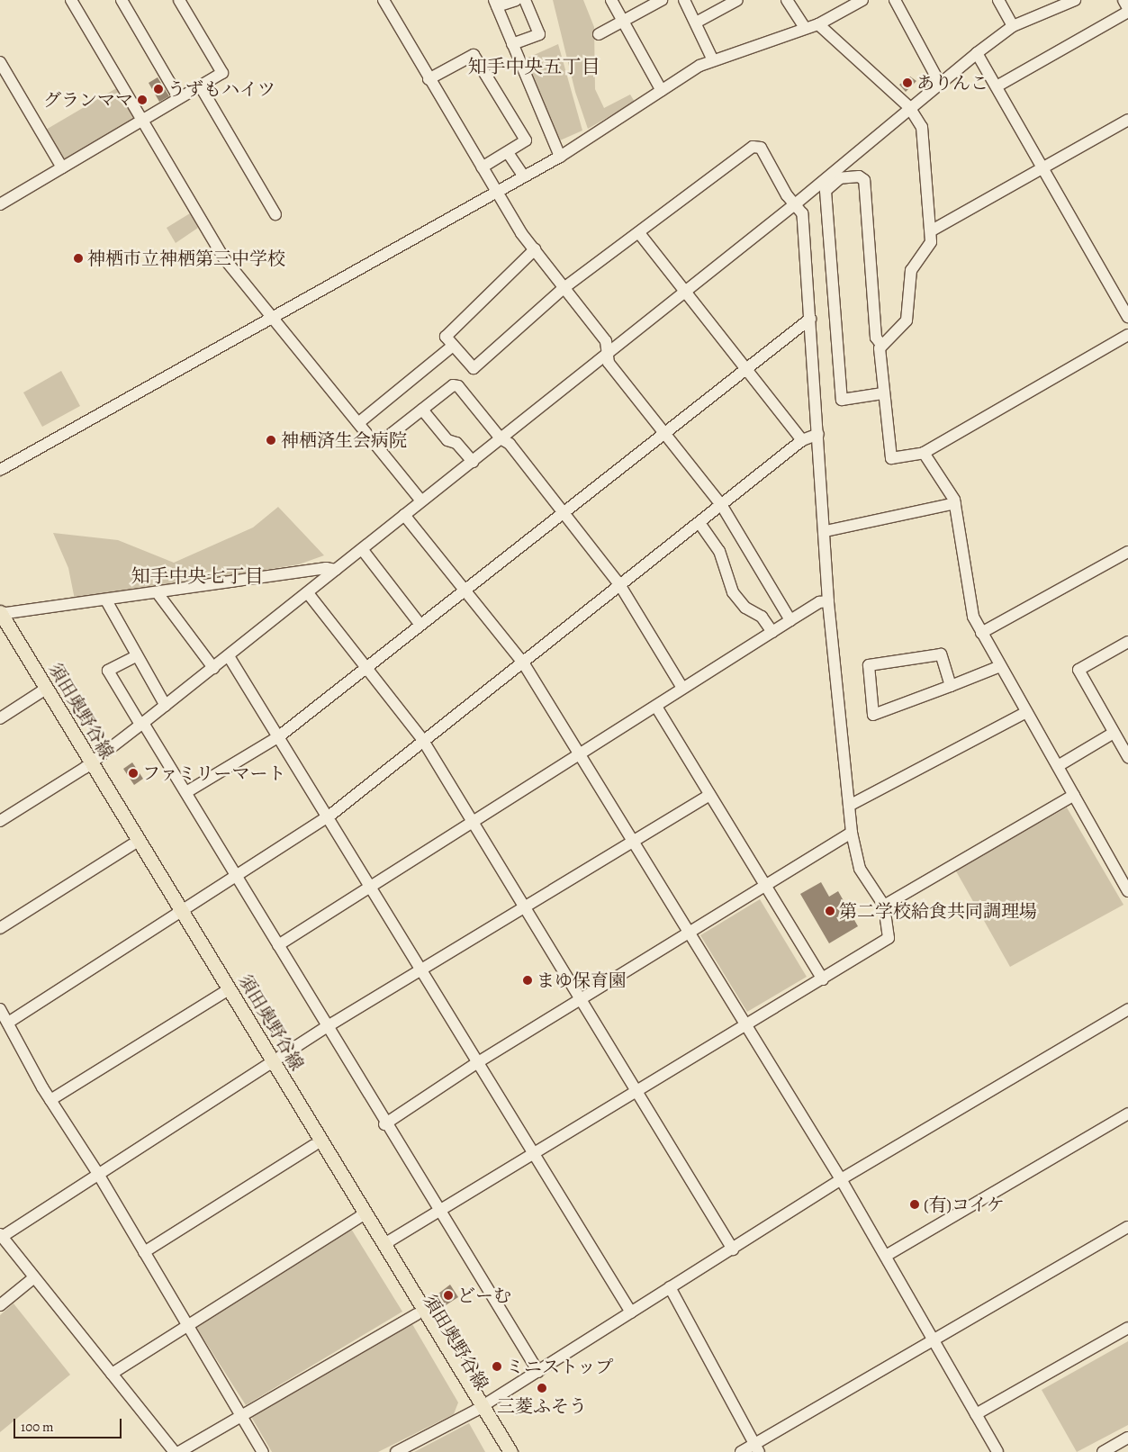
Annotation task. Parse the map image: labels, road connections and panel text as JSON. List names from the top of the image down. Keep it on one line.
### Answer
{"streets":{"main road":["須田奥野谷線"]},"districts":["知手中央五丁目","知手中央七丁目"],"places":["ありんこ","うずもハイツ","グランママ","神栖市立神栖第三中学校","神栖済生会病院","ファミリーマート","第二学校給食共同調理場","まゆ保育園","(有)コイケ","どーむ","ミニストップ","三菱ふそう"],"scale_bar":"100 m"}
